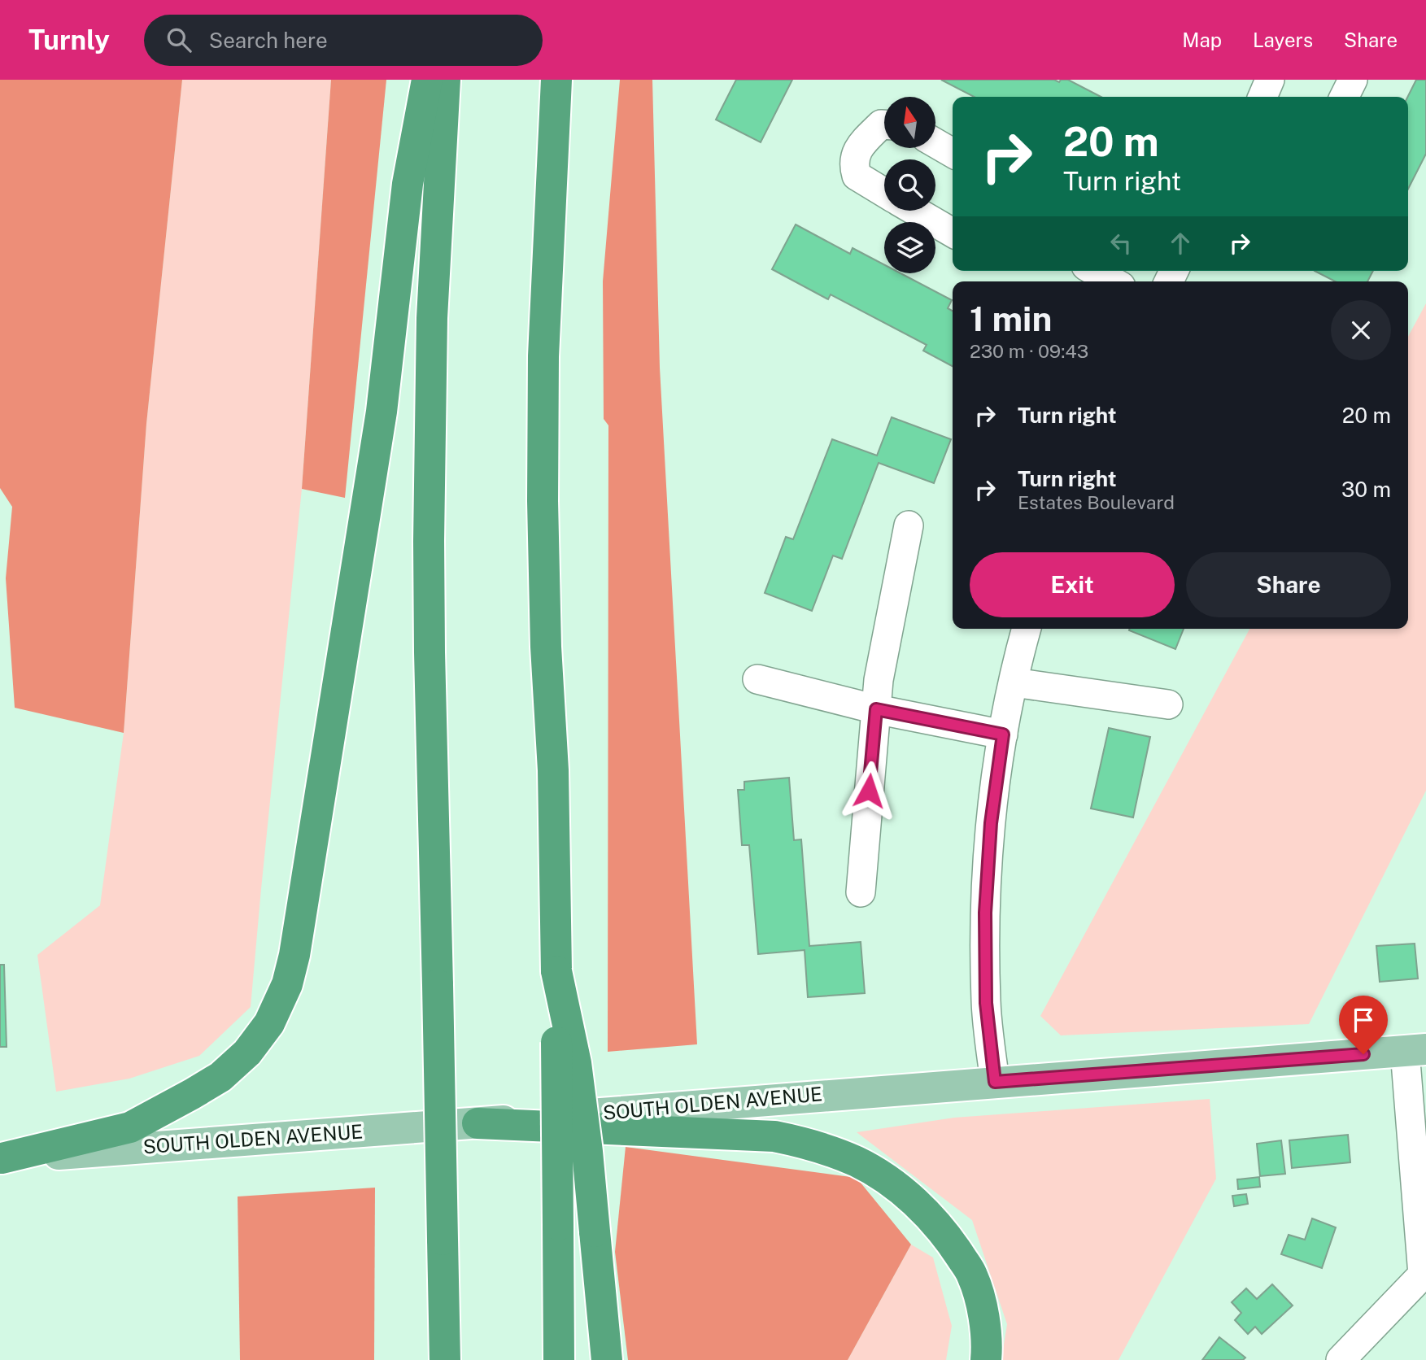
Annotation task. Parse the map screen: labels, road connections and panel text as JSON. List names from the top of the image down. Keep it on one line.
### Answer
{"streets":{"main road":["SOUTH OLDEN AVENUE"]},"north":"top","page":{"header":"Turnly","search":"Search here","nav":["Map","Layers","Share"],"turn":["20 m","Turn right"],"heading":["1 min","230 m · 09:43"],"list":[{"name":"Turn right","value":"20 m"},{"name":"Turn right","note":"Estates Boulevard","value":"30 m"}],"buttons":["Exit","Share"]}}
